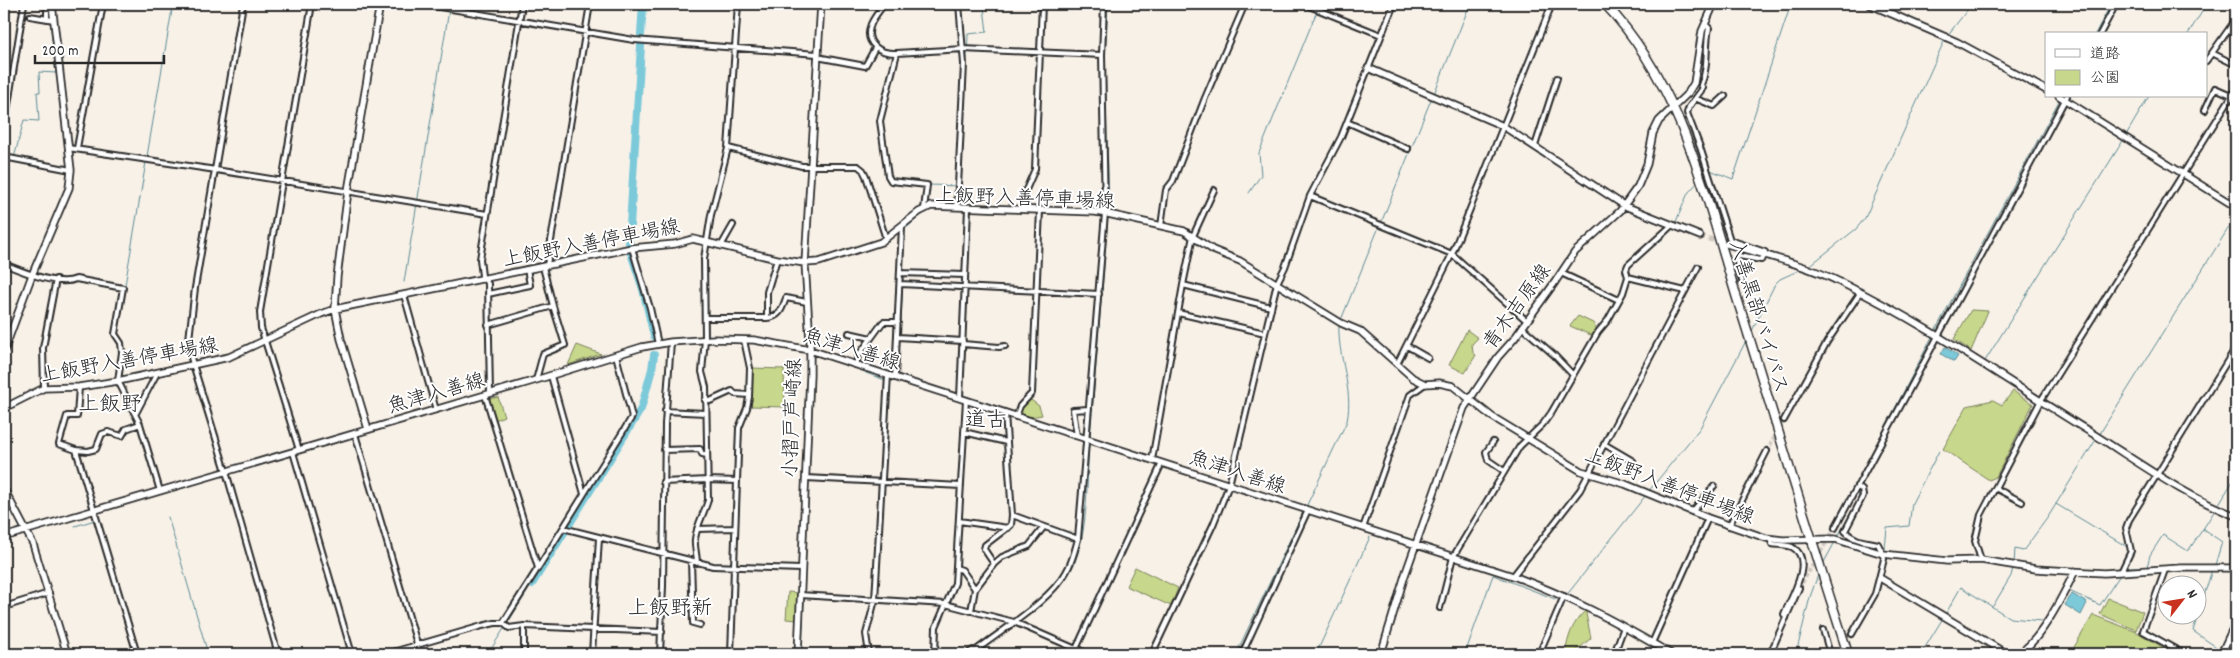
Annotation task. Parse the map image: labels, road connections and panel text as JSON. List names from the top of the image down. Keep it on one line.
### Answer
{"streets":{"highway":["入善黒部バイパス"],"main road":["上飯野入善停車場線","青木吉原線","魚津入善線","小摺戸芦崎線"]},"crossings":[["上飯野入善停車場線","青木吉原線"],["上飯野入善停車場線","入善黒部バイパス"],["上飯野入善停車場線","小摺戸芦崎線"],["青木吉原線","入善黒部バイパス"],["青木吉原線","魚津入善線"],["魚津入善線","小摺戸芦崎線"]],"districts":["上飯野","道古","上飯野新"],"legend":["道路","公園"],"scale_bar":"200 m","north":"top right"}
